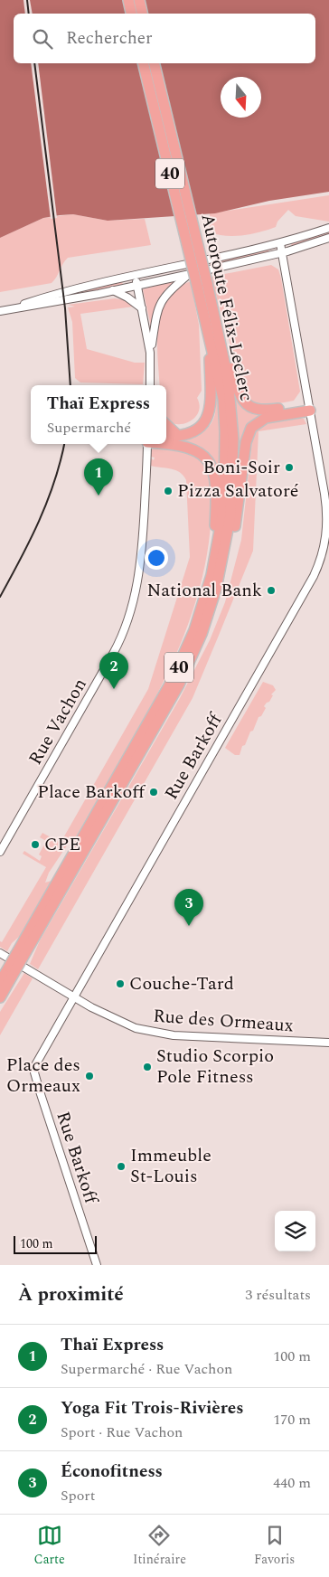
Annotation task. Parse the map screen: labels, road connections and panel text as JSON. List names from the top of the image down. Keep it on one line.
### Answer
{"streets":{"highway":["40","Autoroute Félix-Leclerc"],"street":["Rue Vachon","Rue Barkoff","Rue des Ormeaux"]},"crossings":[["Rue Barkoff","Rue des Ormeaux"]],"places":["Boni-Soir","Pizza Salvatoré","National Bank","Place Barkoff","CPE","Couche-Tard","Studio Scorpio Pole Fitness","Place des Ormeaux","Immeuble St-Louis"],"scale_bar":"100 m","north":"bottom","page":{"search":"Rechercher","popup":["Thaï Express","Supermarché"],"pins":["1","2","3"],"scale":"100 m","heading":["À proximité","3 résultats"],"list":[{"mark":"1","name":"Thaï Express","note":"Supermarché · Rue Vachon","value":"100 m"},{"mark":"2","name":"Yoga Fit Trois-Rivières","note":"Sport · Rue Vachon","value":"170 m"},{"mark":"3","name":"Éconofitness","note":"Sport","value":"440 m"}],"nav":["Carte","Itinéraire","Favoris"]}}
